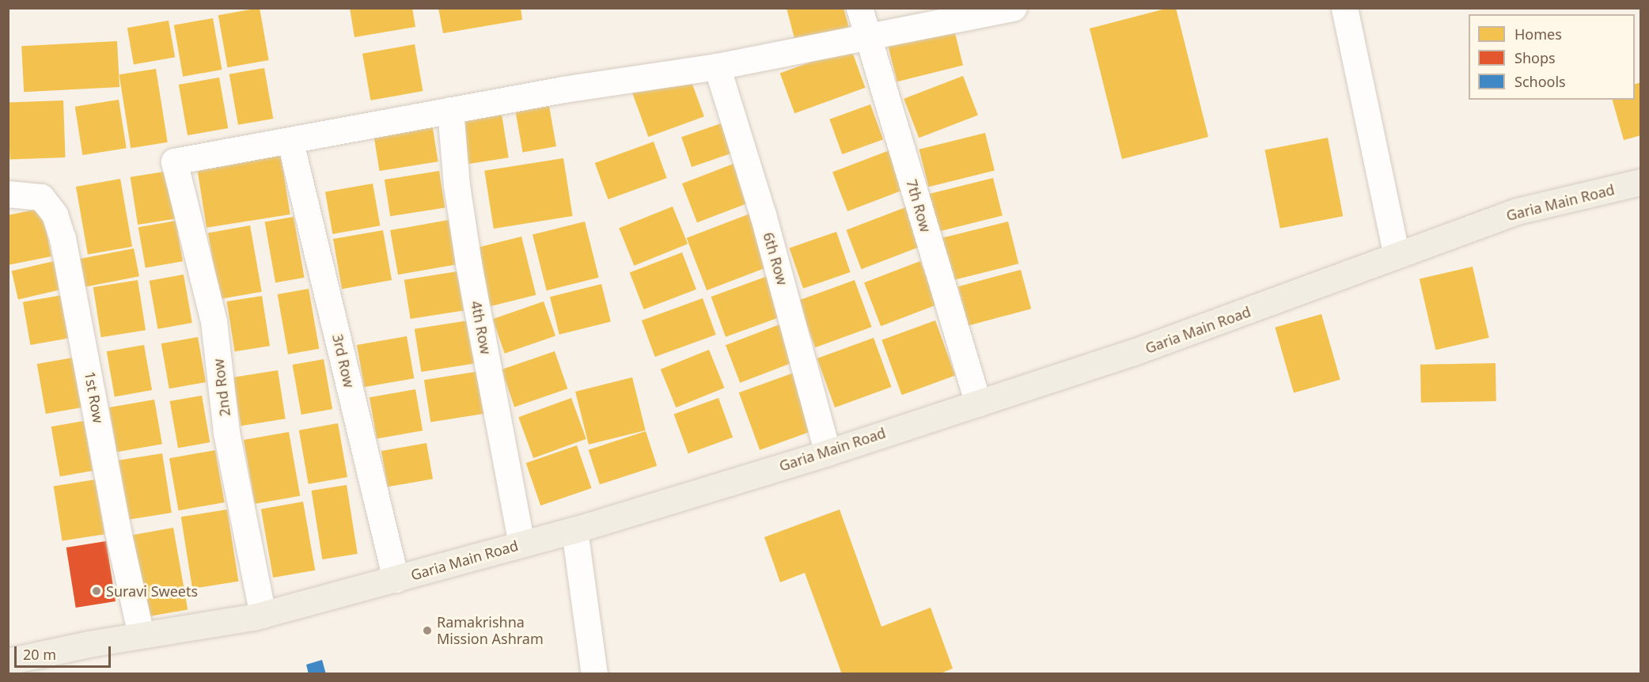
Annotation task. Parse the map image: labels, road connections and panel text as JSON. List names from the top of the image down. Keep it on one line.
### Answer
{"streets":{"main road":["Garia Main Road"],"street":["7th Row","6th Row","4th Row","3rd Row","2nd Row","1st Row"]},"crossings":[["Garia Main Road","7th Row"],["Garia Main Road","6th Row"],["Garia Main Road","4th Row"],["Garia Main Road","3rd Row"],["Garia Main Road","2nd Row"],["Garia Main Road","1st Row"],["3rd Row","2nd Row"]],"places":["Suravi Sweets","Ramakrishna Mission Ashram"],"legend":["Homes","Shops","Schools"],"scale_bar":"20 m"}
